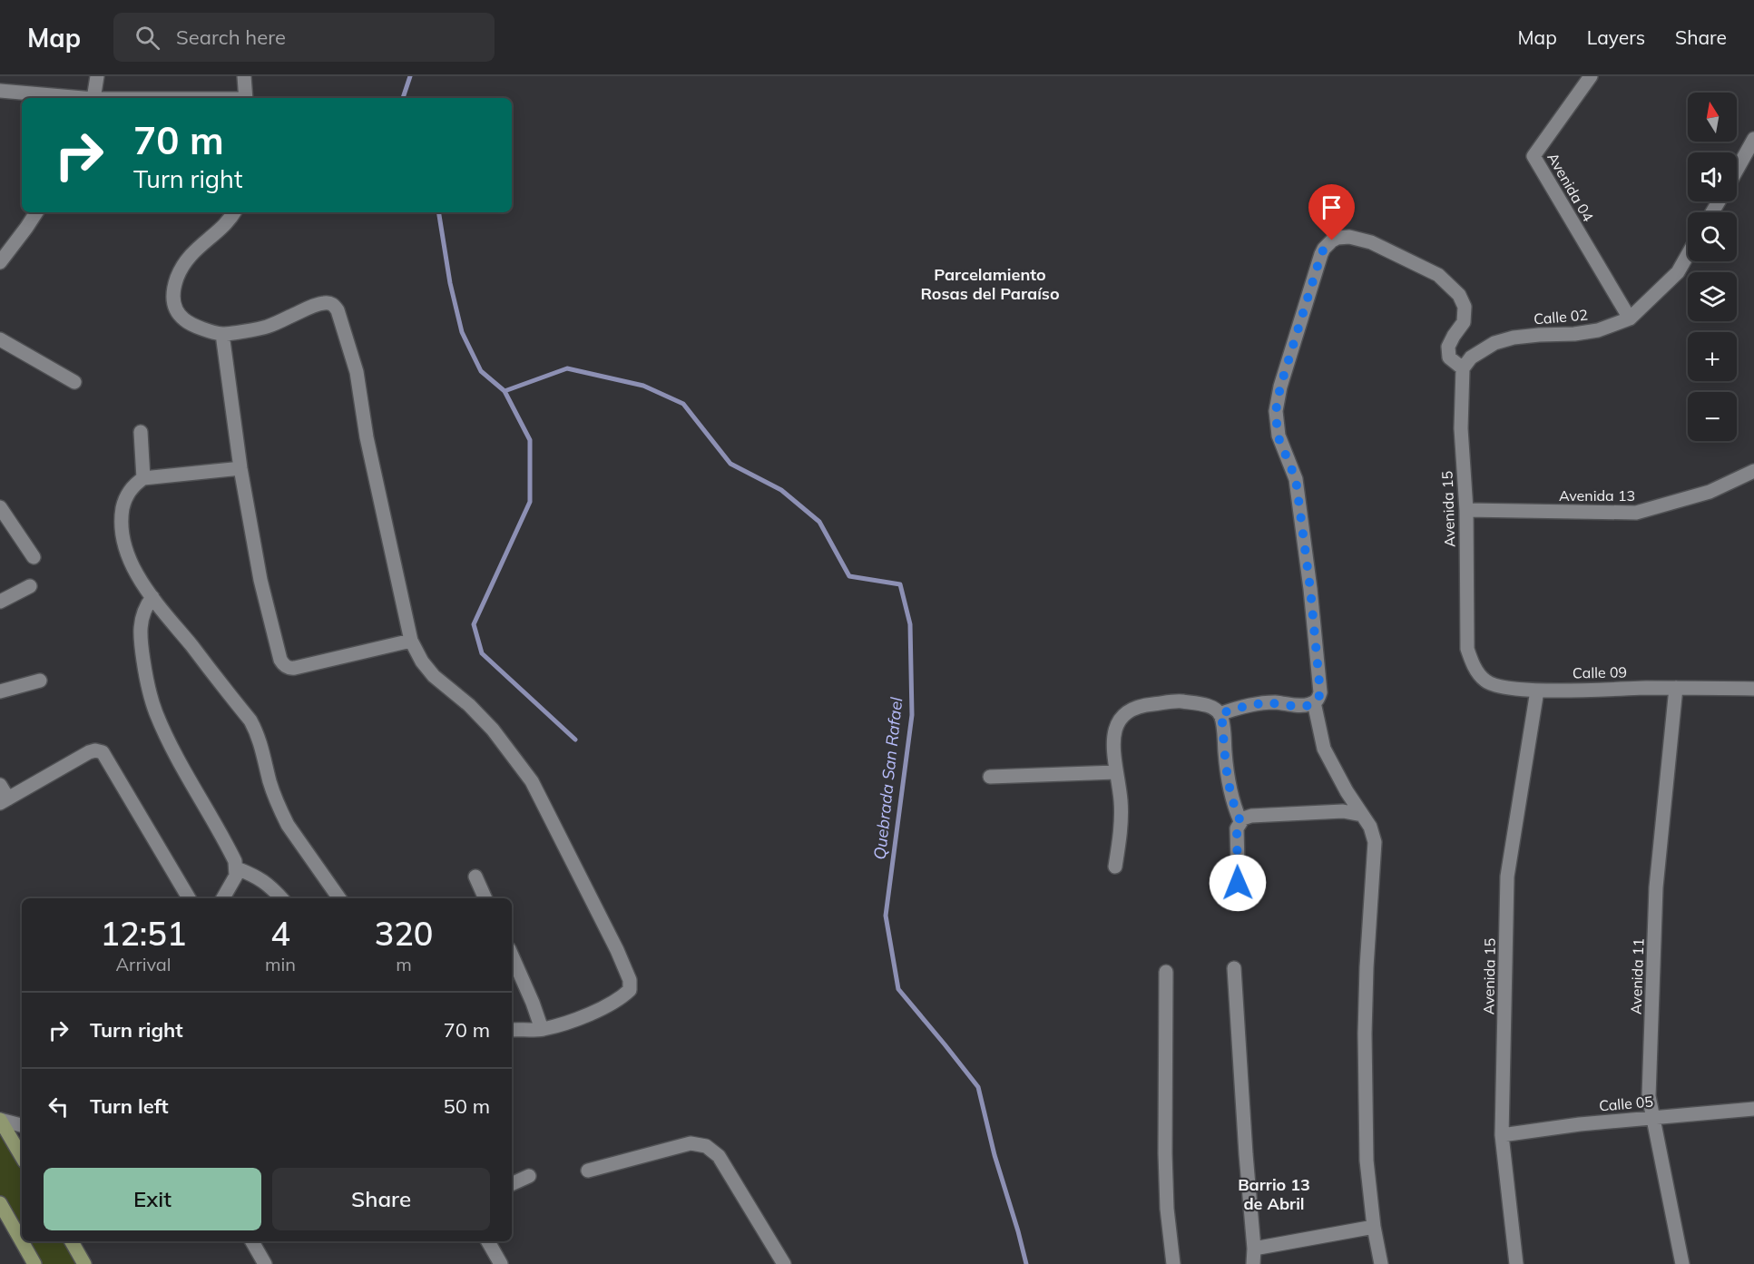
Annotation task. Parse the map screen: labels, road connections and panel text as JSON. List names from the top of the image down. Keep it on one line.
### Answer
{"streets":{"street":["Avenida 04","Calle 02","Avenida 13","Avenida 15","Calle 09","Avenida 11","Calle 05"]},"crossings":[["Avenida 04","Calle 02"],["Calle 02","Avenida 15"],["Avenida 13","Avenida 15"],["Avenida 15","Calle 09"],["Avenida 15","Calle 05"],["Calle 09","Avenida 11"],["Avenida 11","Calle 05"]],"districts":["Parcelamiento Rosas del Paraíso","Barrio 13 de Abril"],"water":["Quebrada San Rafael"],"north":"top","page":{"header":"Map","search":"Search here","nav":["Map","Layers","Share"],"map_buttons":["+","−"],"turn":["70 m","Turn right"],"eta":["12:51","Arrival","4","min","320","m"],"list":[{"name":"Turn right","value":"70 m"},{"name":"Turn left","value":"50 m"}],"buttons":["Exit","Share"]}}
